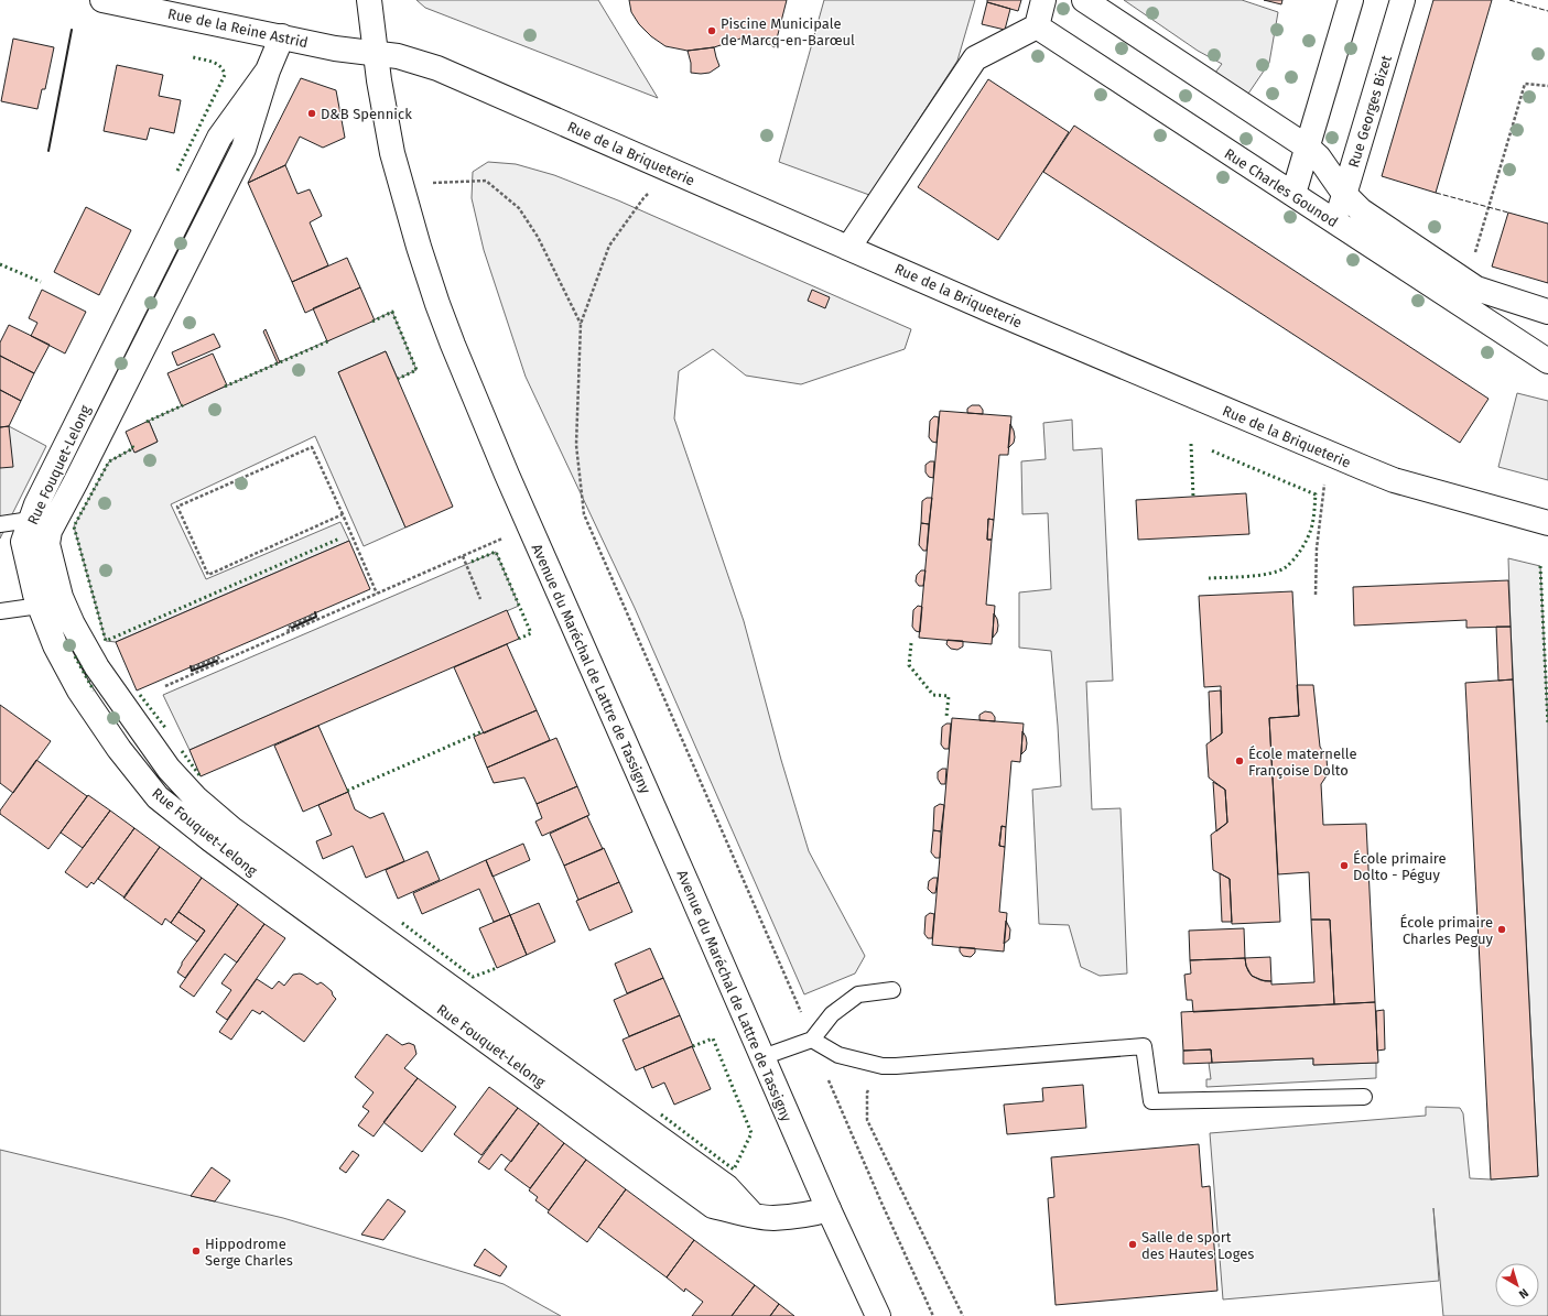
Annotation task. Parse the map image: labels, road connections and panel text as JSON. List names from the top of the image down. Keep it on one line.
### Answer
{"streets":{"street":["Rue de la Reine Astrid","Rue Georges Bizet","Rue de la Briqueterie","Rue Charles Gounod","Rue Fouquet-Lelong","Avenue du Maréchal de Lattre de Tassigny"]},"crossings":[["Rue de la Reine Astrid","Rue de la Briqueterie"],["Rue de la Reine Astrid","Rue Fouquet-Lelong"],["Rue de la Reine Astrid","Avenue du Maréchal de Lattre de Tassigny"],["Rue Georges Bizet","Rue Charles Gounod"],["Rue de la Briqueterie","Avenue du Maréchal de Lattre de Tassigny"],["Rue Fouquet-Lelong","Avenue du Maréchal de Lattre de Tassigny"]],"places":["Piscine Municipale de Marcq-en-Barœul","D&B Spennick","École maternelle Françoise Dolto","École primaire Dolto - Péguy","École primaire Charles Peguy","Salle de sport des Hautes Loges","Hippodrome Serge Charles"],"north":"bottom right"}
